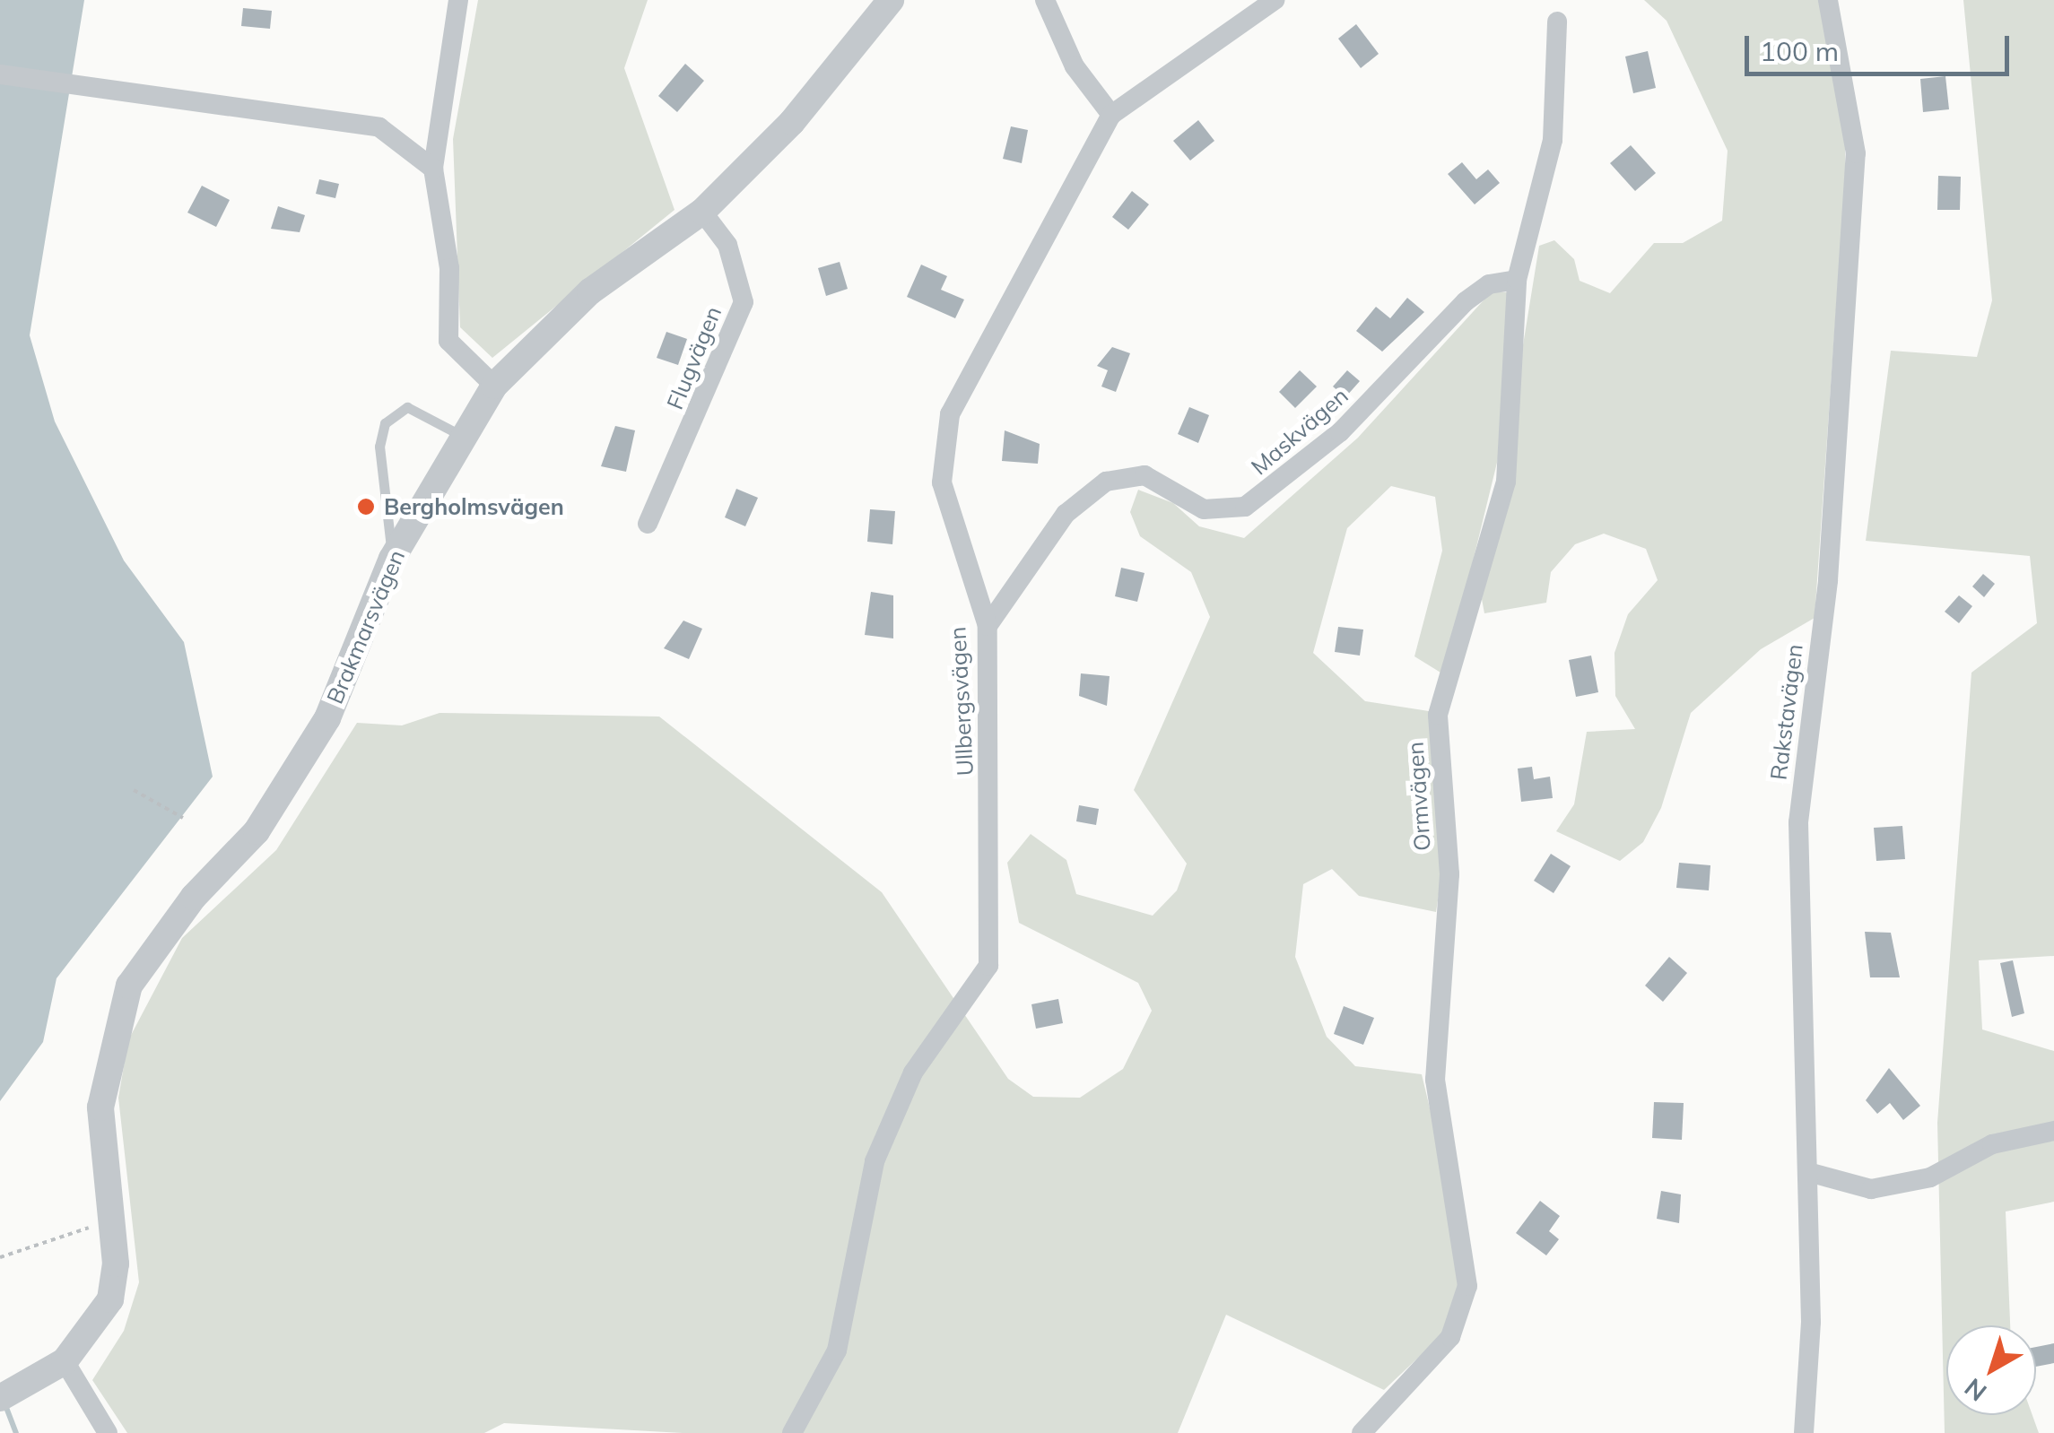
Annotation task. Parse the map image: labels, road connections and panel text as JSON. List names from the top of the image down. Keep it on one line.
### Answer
{"streets":{"street":["Flugvägen","Maskvägen","Brakmarsvägen","Ullbergsvägen","Rakstavägen","Ormvägen"]},"crossings":[["Flugvägen","Brakmarsvägen"],["Maskvägen","Ullbergsvägen"],["Maskvägen","Ormvägen"]],"places":["Bergholmsvägen"],"scale_bar":"100 m","north":"bottom left"}
